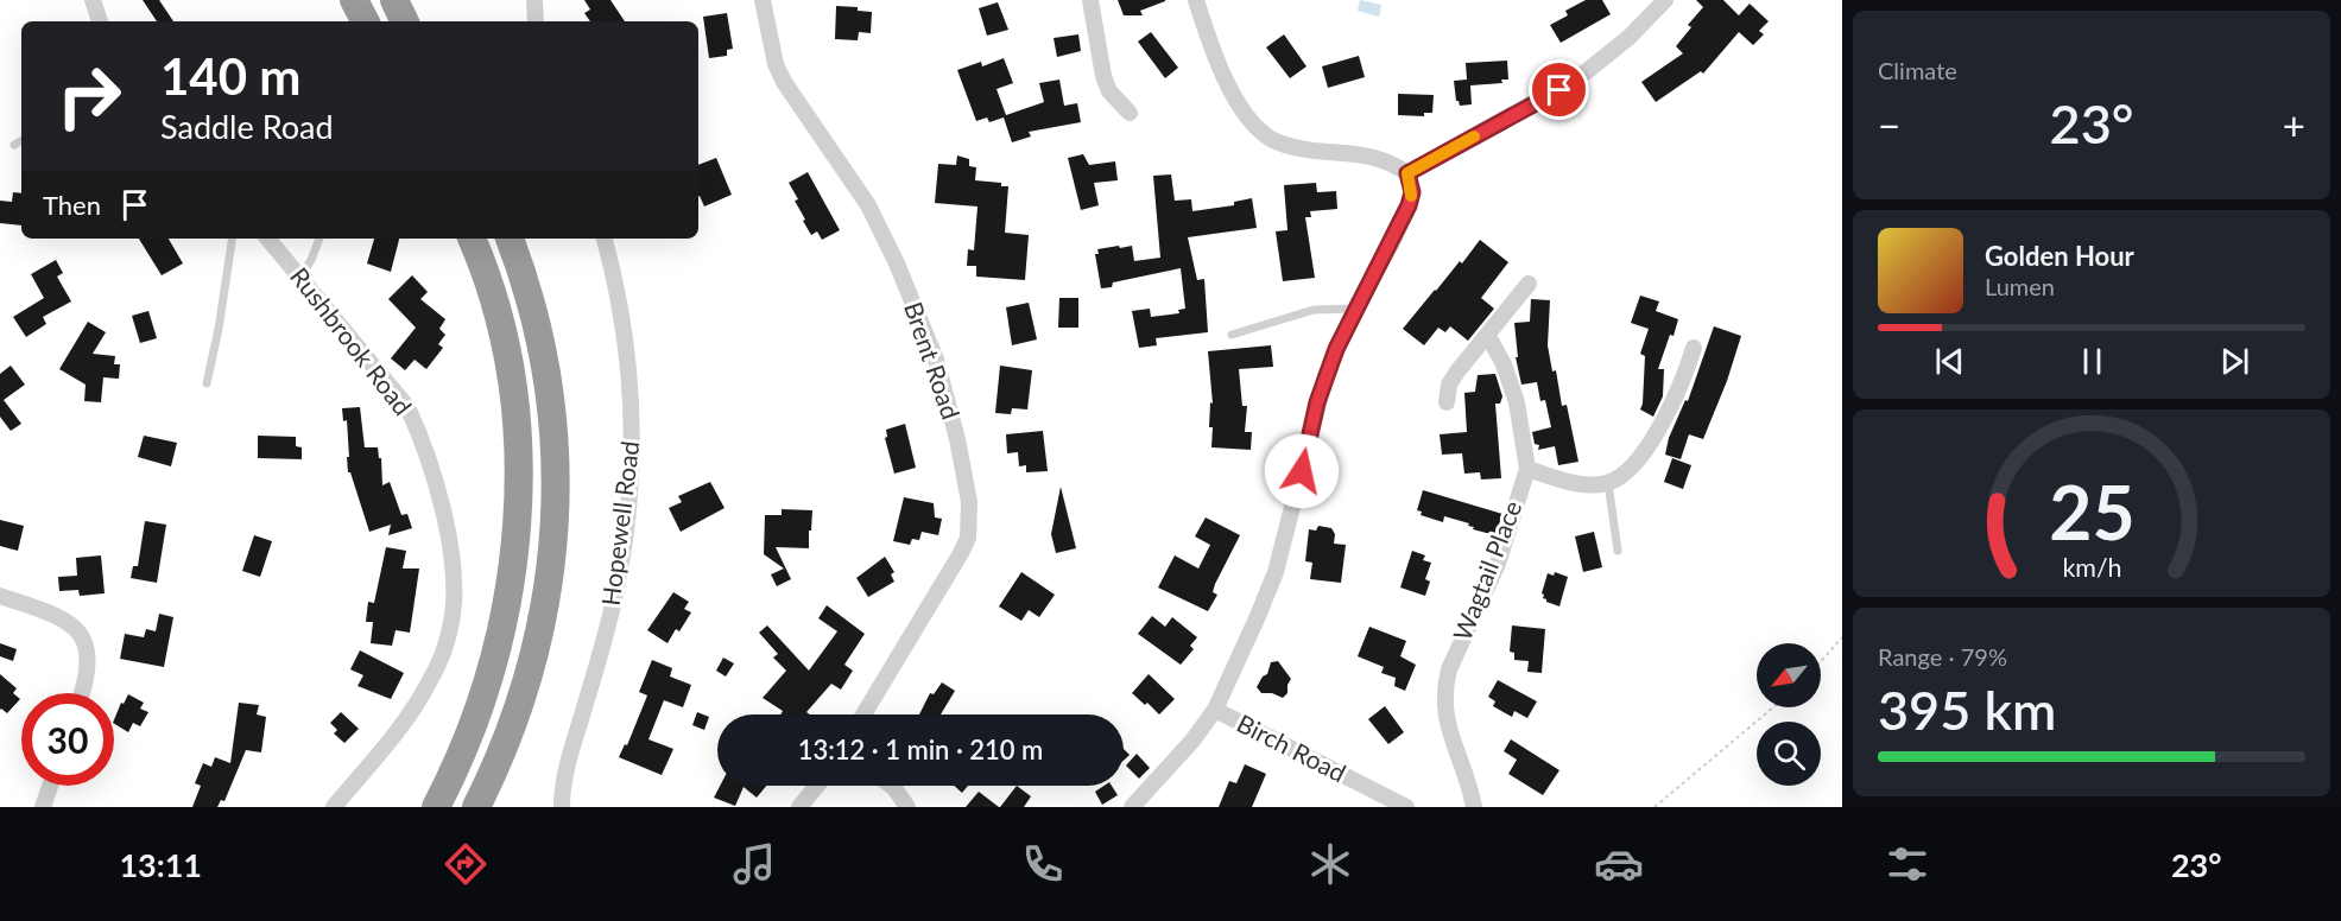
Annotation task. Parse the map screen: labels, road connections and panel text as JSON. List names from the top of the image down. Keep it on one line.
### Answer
{"streets":{"street":["Rushbrook Road","Brent Road","Hopewell Road","Wagtail Place","Birch Road"]},"north":"bottom left","page":{"tile":["Climate",["Range · 79%","395 km"]],"turn":["140 m","Saddle Road"],"heat":["−","23°","+"],"then":"Then","song":["Golden Hour","Lumen"],"limit":"30","trip":"13:12 · 1 min · 210 m","tabs":["13:11","23°"],"gauge":["25","km/h"]}}
